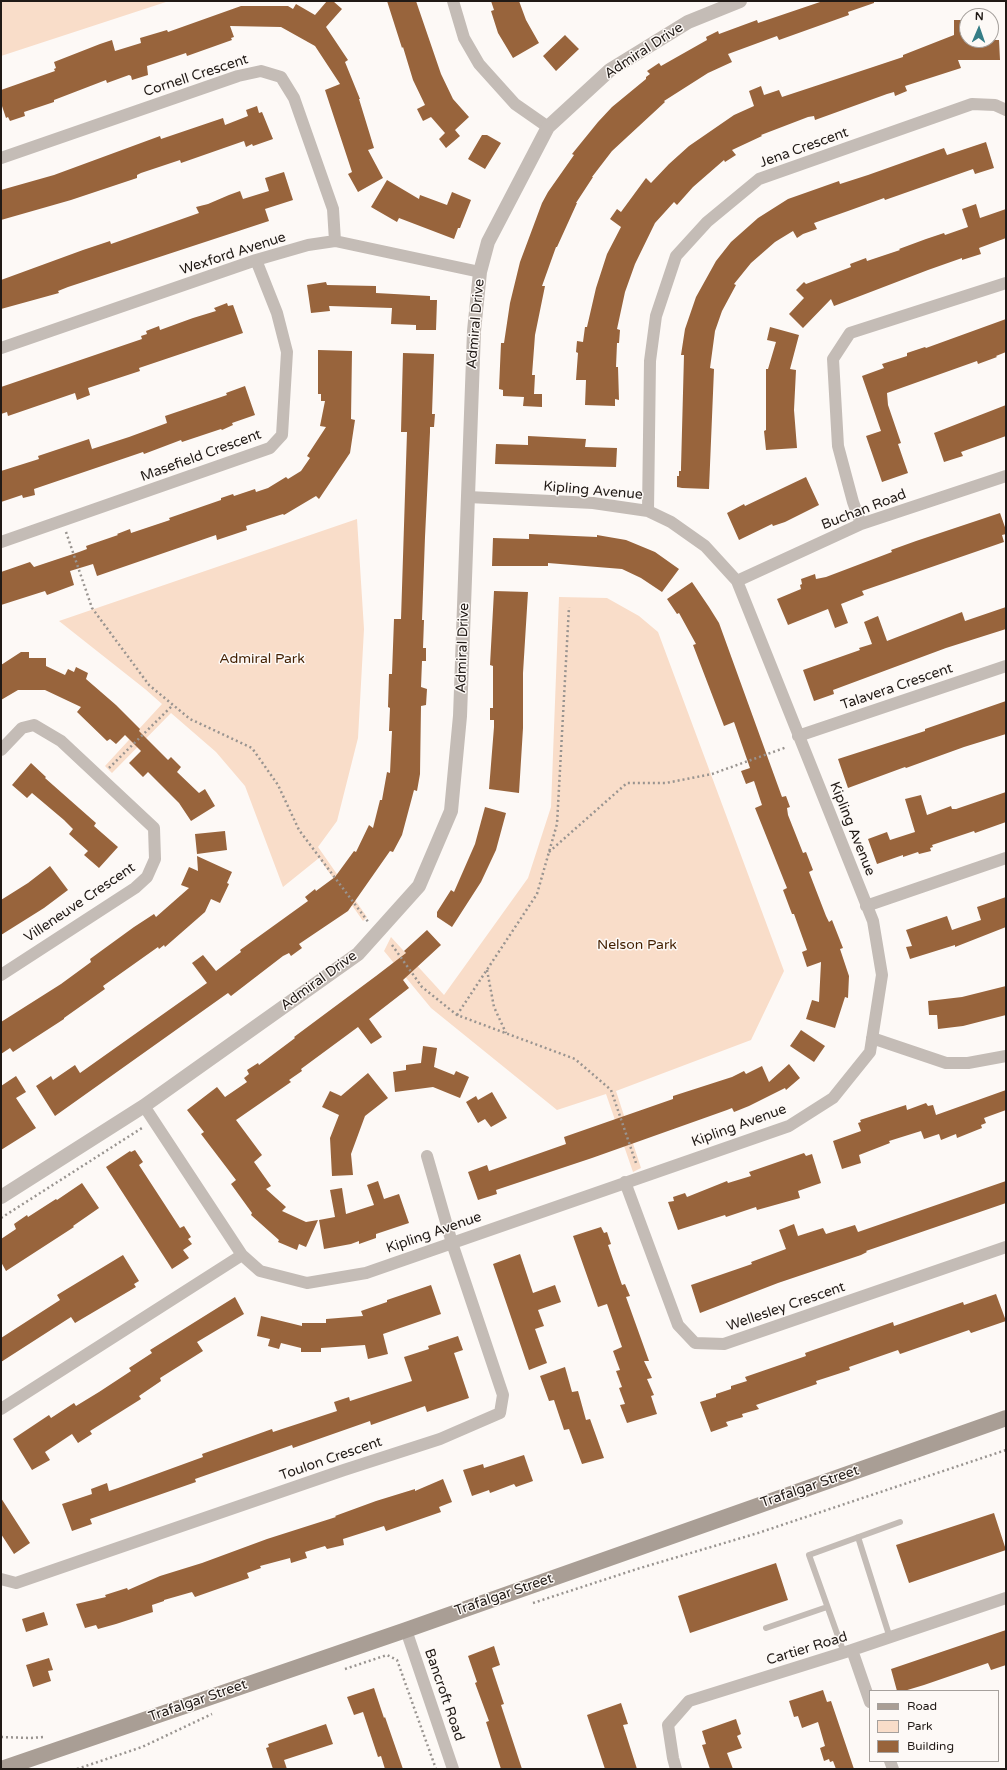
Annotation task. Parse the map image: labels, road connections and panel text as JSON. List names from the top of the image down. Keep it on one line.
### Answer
{"streets":{"main road":["Trafalgar Street"],"street":["Admiral Drive","Cornell Crescent","Jena Crescent","Wexford Avenue","Masefield Crescent","Kipling Avenue","Buchan Road","Talavera Crescent","Villeneuve Crescent","Wellesley Crescent","Toulon Crescent","Cartier Road","Bancroft Road"]},"crossings":[["Admiral Drive","Wexford Avenue"],["Admiral Drive","Kipling Avenue"],["Cornell Crescent","Wexford Avenue"],["Jena Crescent","Kipling Avenue"],["Wexford Avenue","Masefield Crescent"],["Kipling Avenue","Buchan Road"],["Kipling Avenue","Talavera Crescent"],["Kipling Avenue","Wellesley Crescent"],["Kipling Avenue","Toulon Crescent"],["Trafalgar Street","Bancroft Road"]],"parks":["Admiral Park","Nelson Park"],"legend":["Road","Park","Building"],"north":"top"}
